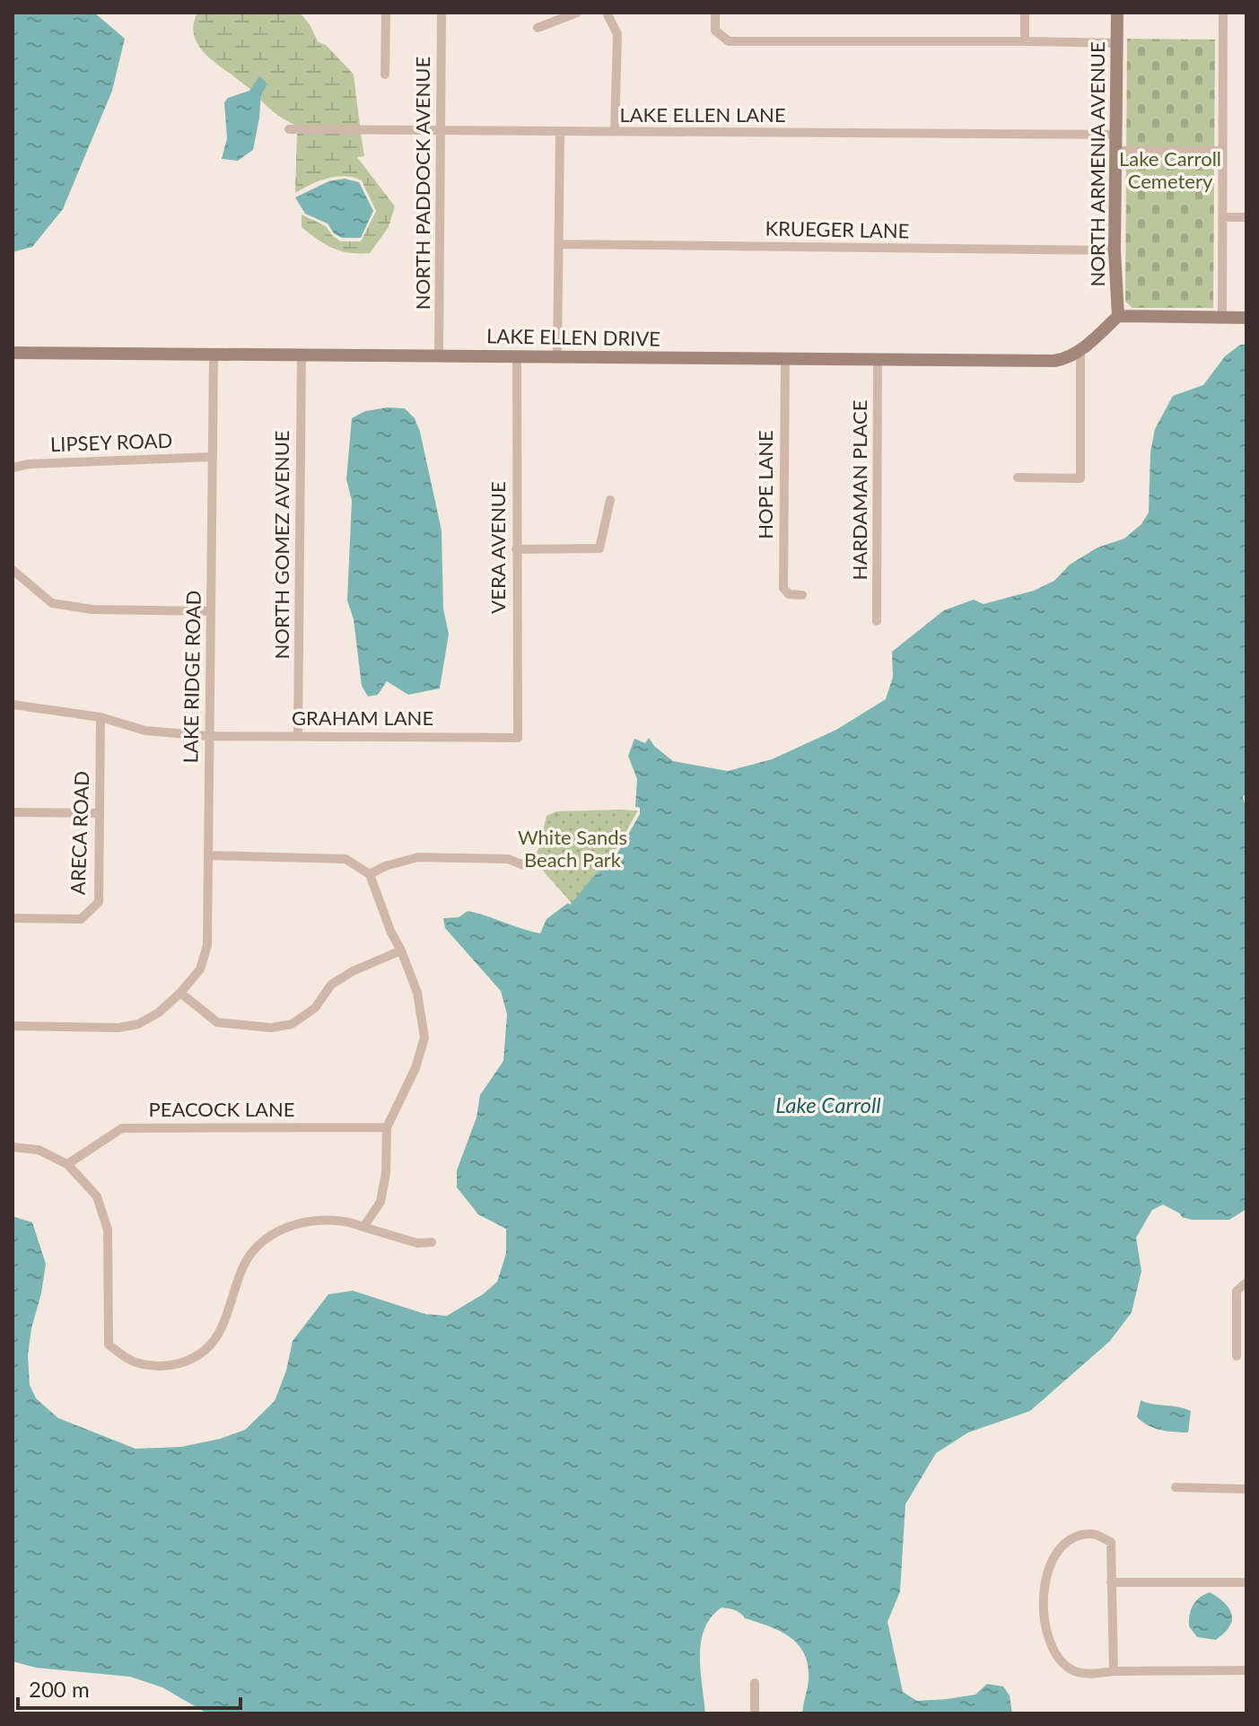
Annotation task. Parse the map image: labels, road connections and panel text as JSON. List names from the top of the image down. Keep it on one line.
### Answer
{"streets":{"street":["LAKE ELLEN LANE","NORTH ARMENIA AVENUE","NORTH PADDOCK AVENUE","KRUEGER LANE","LAKE ELLEN DRIVE","LIPSEY ROAD","HOPE LANE","HARDAMAN PLACE","NORTH GOMEZ AVENUE","VERA AVENUE","LAKE RIDGE ROAD","GRAHAM LANE","ARECA ROAD","PEACOCK LANE"]},"crossings":[["LAKE ELLEN LANE","NORTH ARMENIA AVENUE"],["LAKE ELLEN LANE","NORTH PADDOCK AVENUE"],["NORTH ARMENIA AVENUE","KRUEGER LANE"],["NORTH ARMENIA AVENUE","LAKE ELLEN DRIVE"],["NORTH PADDOCK AVENUE","LAKE ELLEN DRIVE"],["LAKE ELLEN DRIVE","HOPE LANE"],["LAKE ELLEN DRIVE","HARDAMAN PLACE"],["LAKE ELLEN DRIVE","NORTH GOMEZ AVENUE"],["LAKE ELLEN DRIVE","VERA AVENUE"],["LAKE ELLEN DRIVE","LAKE RIDGE ROAD"],["LIPSEY ROAD","LAKE RIDGE ROAD"],["NORTH GOMEZ AVENUE","GRAHAM LANE"],["VERA AVENUE","GRAHAM LANE"],["LAKE RIDGE ROAD","GRAHAM LANE"],["GRAHAM LANE","ARECA ROAD"]],"water":["Lake Carroll"],"parks":["Lake Carroll Cemetery","White Sands Beach Park"],"scale_bar":"200 m"}
